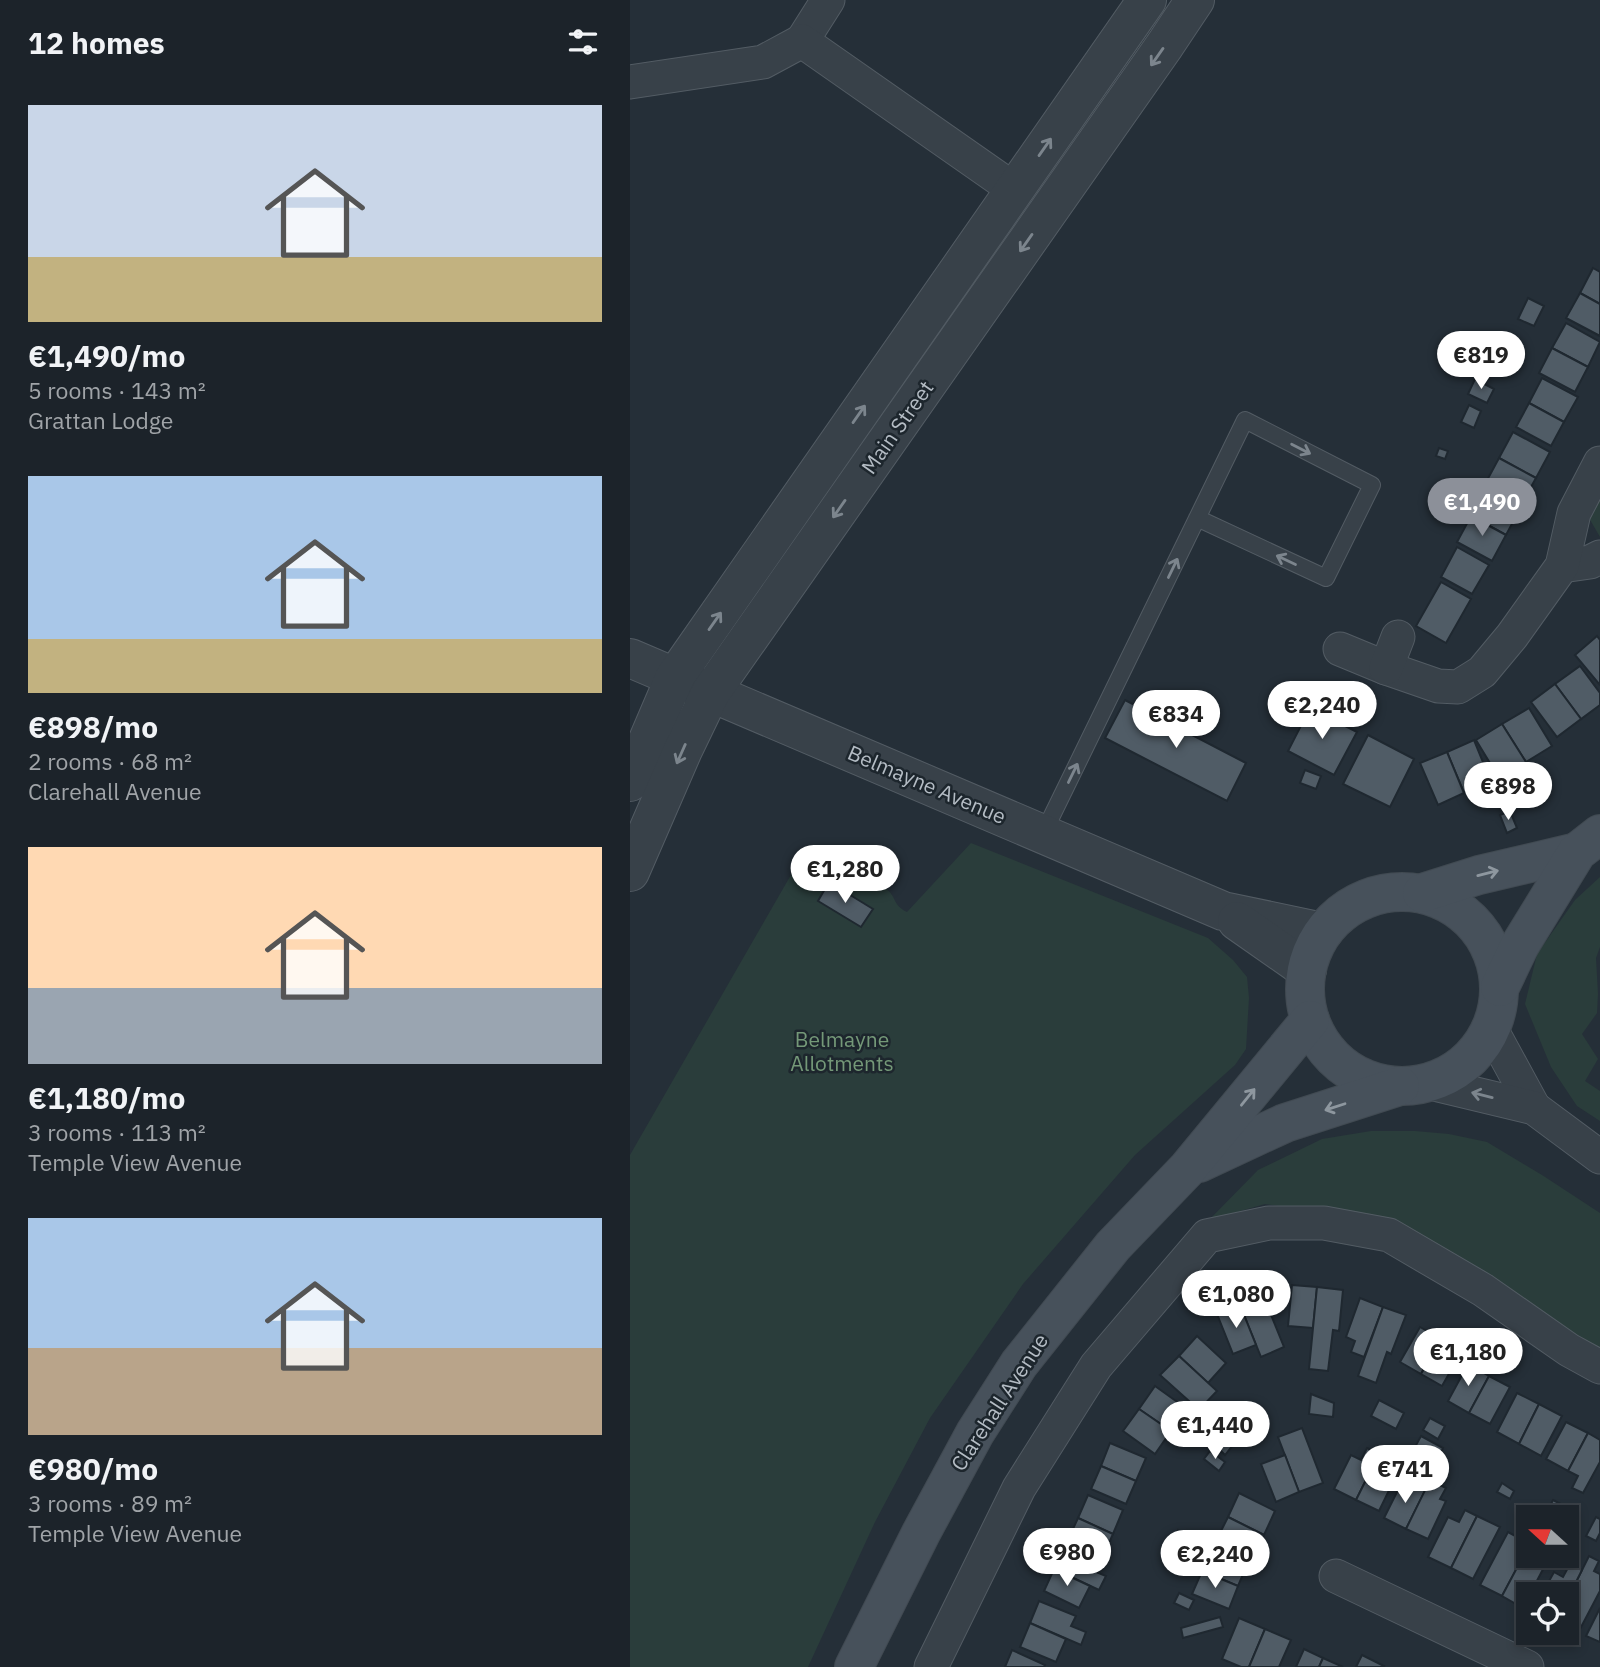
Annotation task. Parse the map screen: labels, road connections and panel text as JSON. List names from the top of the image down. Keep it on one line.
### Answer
{"streets":{"main road":["Clarehall Avenue"],"street":["Main Street","Belmayne Avenue"]},"crossings":[["Main Street","Belmayne Avenue"],["Belmayne Avenue","Clarehall Avenue"]],"parks":["Belmayne Allotments"],"north":"left","page":{"heading":"12 homes","list":[{"name":"€1,490/mo","note":"5 rooms · 143 m² · Grattan Lodge"},{"name":"€898/mo","note":"2 rooms · 68 m² · Clarehall Avenue"},{"name":"€1,180/mo","note":"3 rooms · 113 m² · Temple View Avenue"},{"name":"€980/mo","note":"3 rooms · 89 m² · Temple View Avenue"}],"price":["€819","€1,490","€2,240","€834","€898","€1,280","€1,080","€1,180","€1,440","€741","€980","€2,240"]}}
